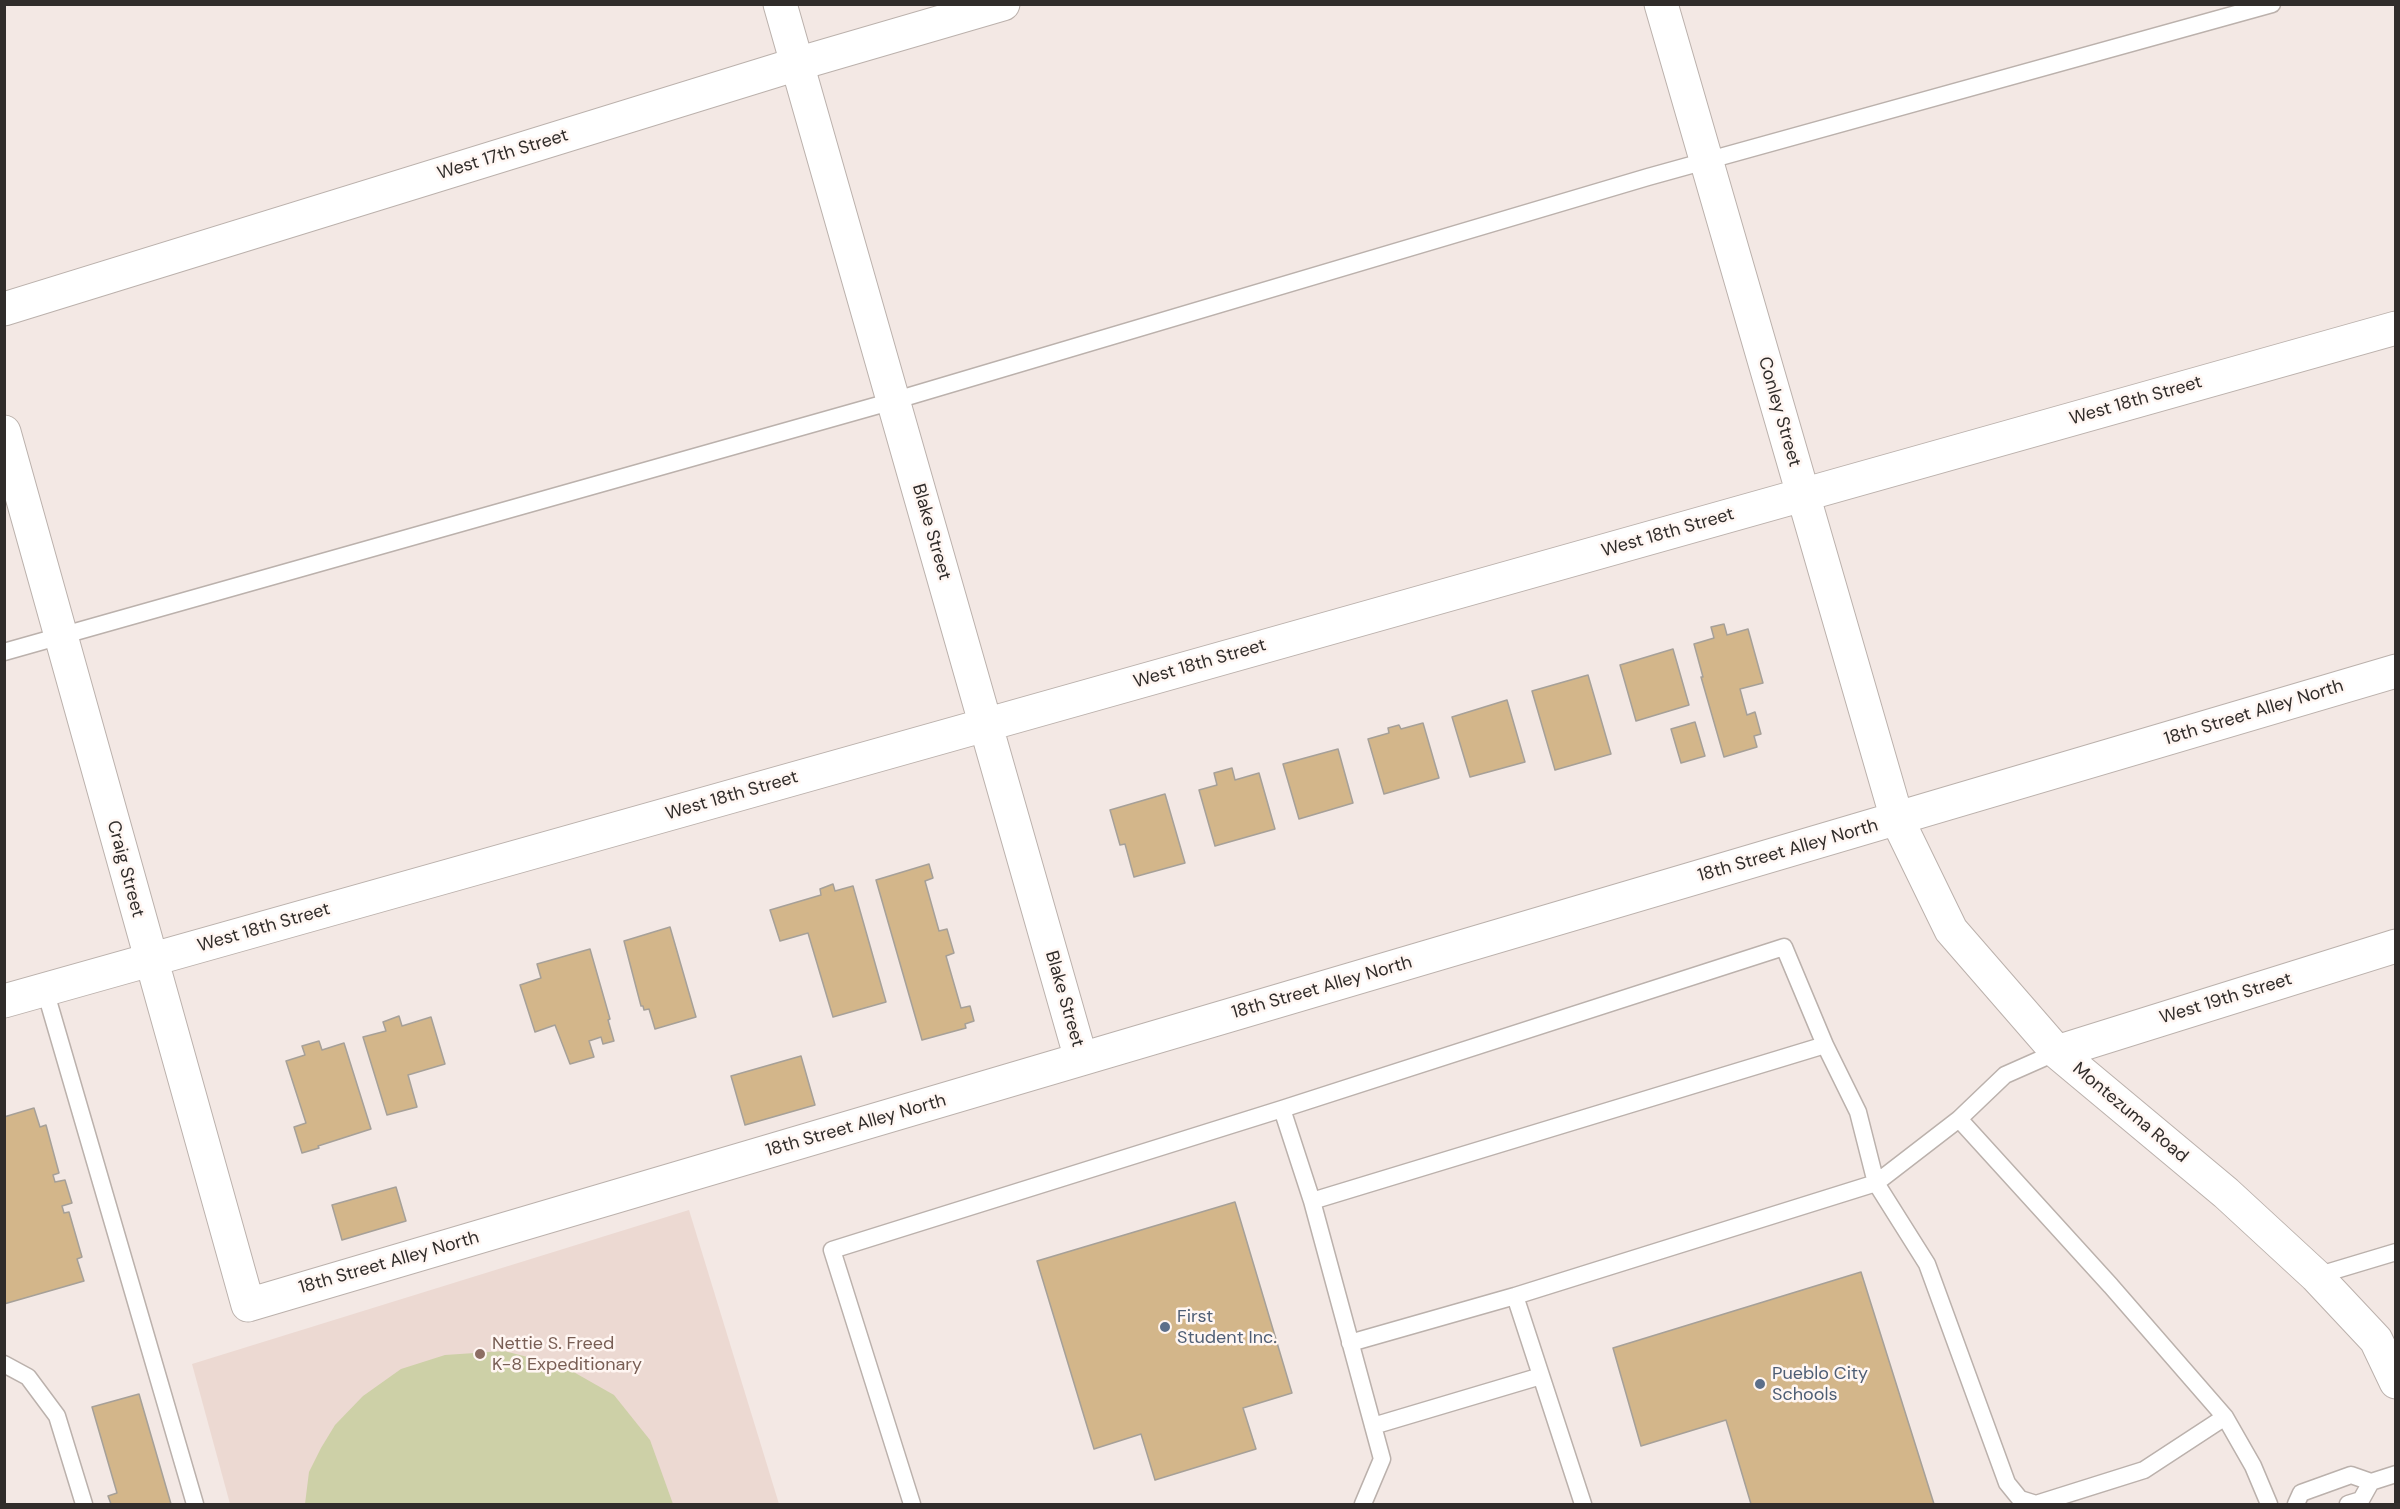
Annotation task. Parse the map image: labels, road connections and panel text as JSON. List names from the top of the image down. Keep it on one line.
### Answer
{"streets":{"street":["West 17th Street","West 18th Street","Conley Street","Blake Street","18th Street Alley North","Craig Street","West 19th Street","Montezuma Road"]},"crossings":[["West 17th Street","Blake Street"],["West 18th Street","Conley Street"],["West 18th Street","Blake Street"],["West 18th Street","Craig Street"],["Conley Street","18th Street Alley North"],["Conley Street","Montezuma Road"],["Blake Street","18th Street Alley North"],["18th Street Alley North","Craig Street"],["18th Street Alley North","Montezuma Road"],["West 19th Street","Montezuma Road"]],"places":["First Student Inc.","Nettie S. Freed K-8 Expeditionary","Pueblo City Schools"]}
